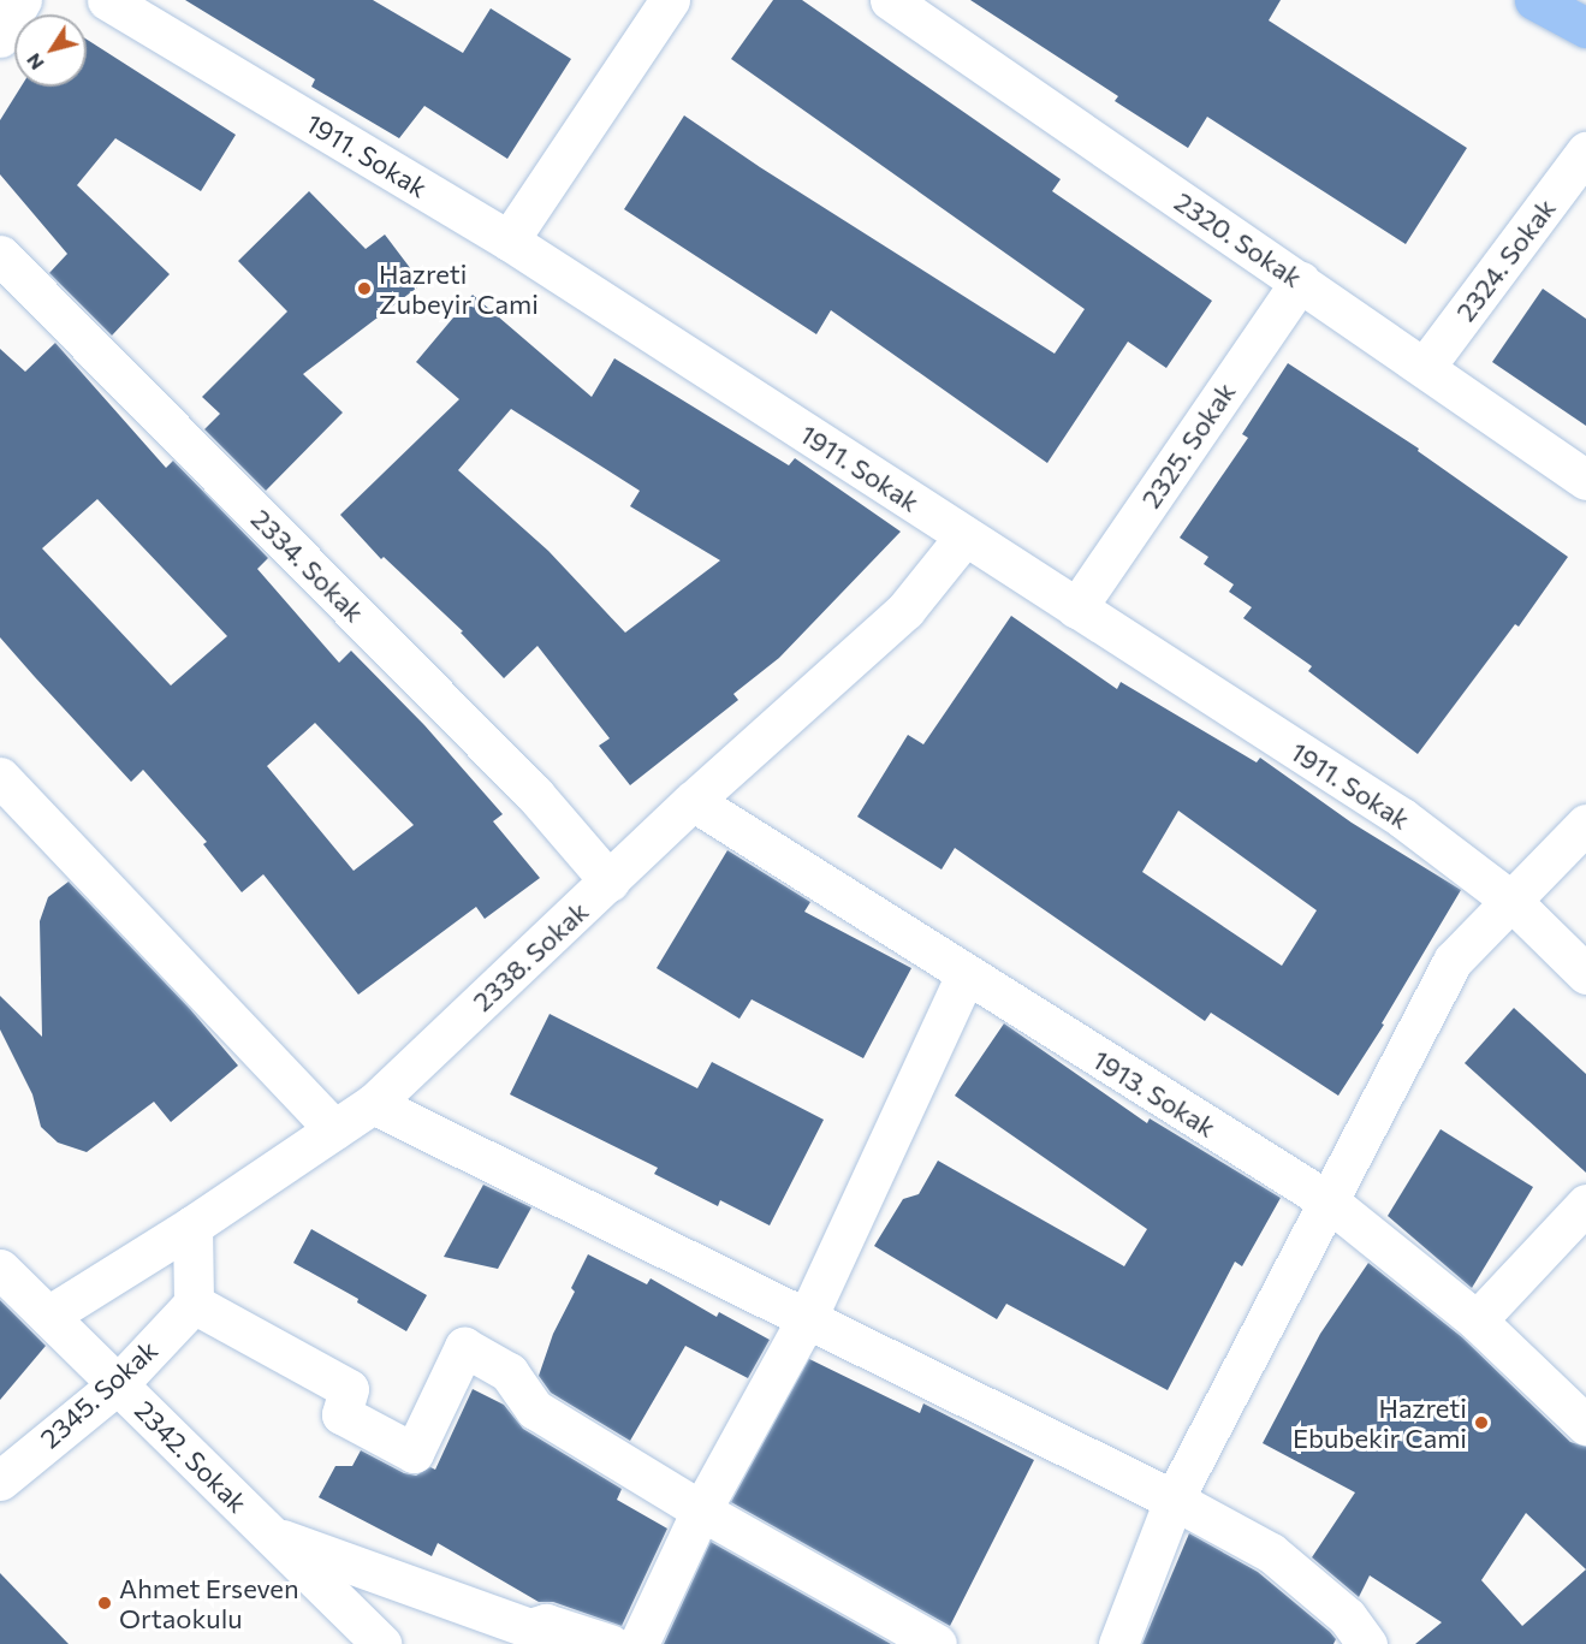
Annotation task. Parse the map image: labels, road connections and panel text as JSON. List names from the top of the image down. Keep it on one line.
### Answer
{"streets":{"street":["1911. Sokak","2320. Sokak","2324. Sokak","2325. Sokak","2334. Sokak","2338. Sokak","1913. Sokak","2345. Sokak","2342. Sokak"]},"crossings":[["1911. Sokak","2325. Sokak"],["1911. Sokak","2338. Sokak"],["2320. Sokak","2324. Sokak"],["2320. Sokak","2325. Sokak"],["2334. Sokak","2338. Sokak"],["2338. Sokak","1913. Sokak"],["2338. Sokak","2342. Sokak"],["2345. Sokak","2342. Sokak"]],"places":["Hazreti Zubeyir Cami","Hazreti Ebubekir Cami","Ahmet Erseven Ortaokulu"],"north":"bottom left"}
